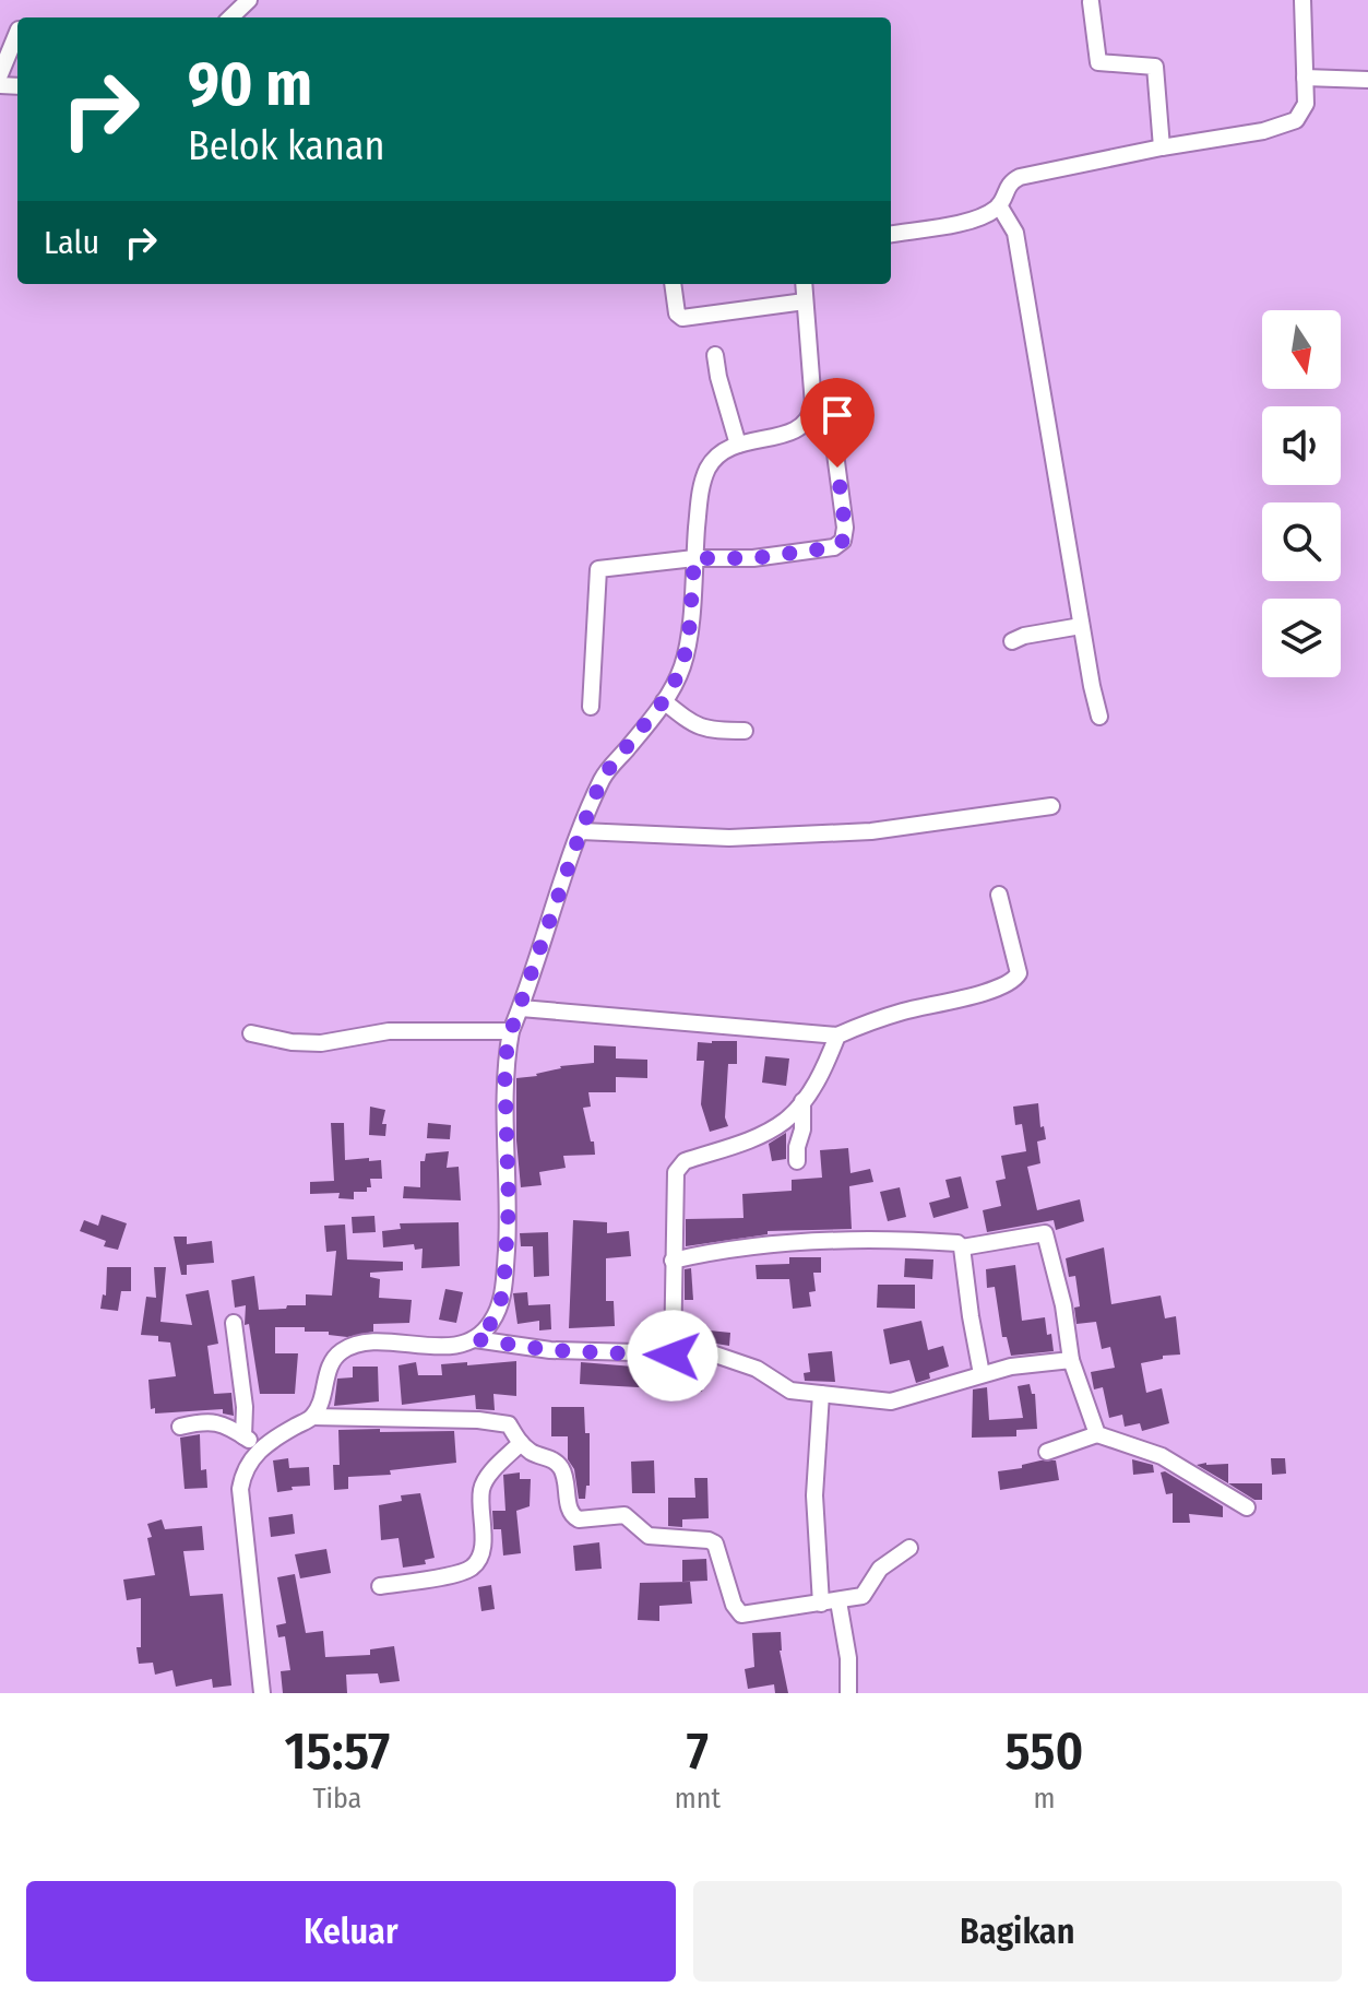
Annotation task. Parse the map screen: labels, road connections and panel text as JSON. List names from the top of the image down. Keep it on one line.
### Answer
{"north":"bottom","page":{"turn":["90 m","Belok kanan"],"then":"Lalu","eta":["15:57","Tiba","7","mnt","550","m"],"buttons":["Keluar","Bagikan"]}}
